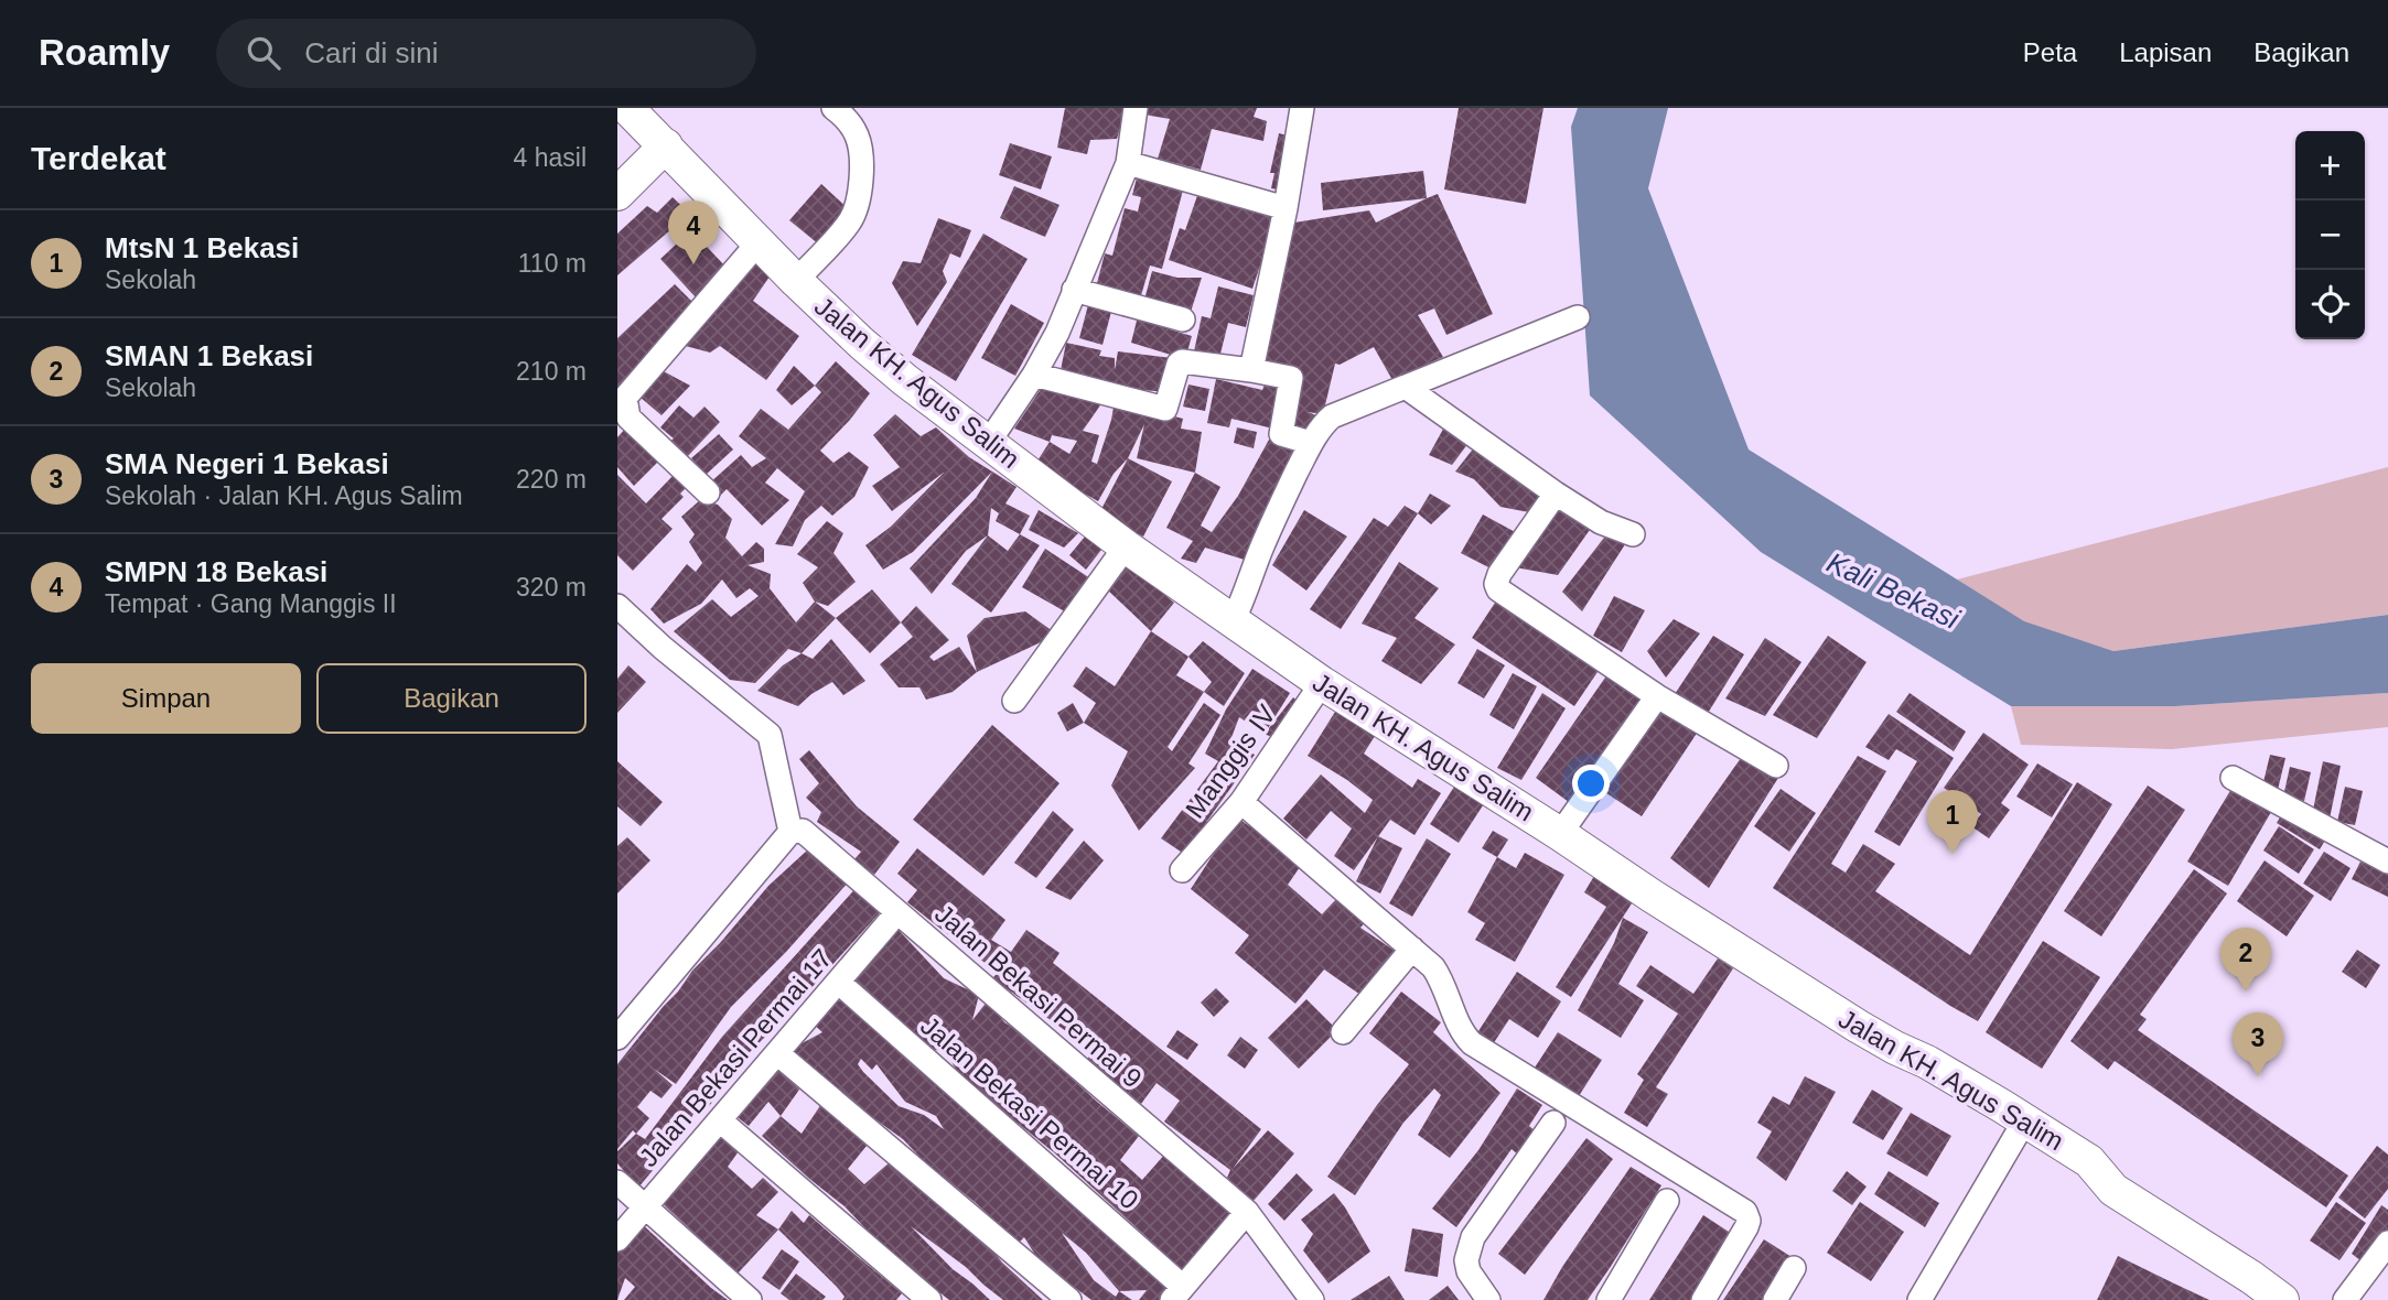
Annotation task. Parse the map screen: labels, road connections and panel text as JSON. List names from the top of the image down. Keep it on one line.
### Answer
{"streets":{"street":["Jalan KH. Agus Salim","Manggis IV","Jalan Bekasi Permai 9","Jalan Bekasi Permai 17","Jalan Bekasi Permai 10"]},"crossings":[["Jalan KH. Agus Salim","Manggis IV"],["Jalan Bekasi Permai 9","Jalan Bekasi Permai 17"],["Jalan Bekasi Permai 17","Jalan Bekasi Permai 10"]],"water":["Kali Bekasi"],"page":{"header":"Roamly","search":"Cari di sini","nav":["Peta","Lapisan","Bagikan"],"heading":["Terdekat","4 hasil"],"map_buttons":["+","−"],"pins":["4","1","2","3"],"list":[{"mark":"1","name":"MtsN 1 Bekasi","note":"Sekolah","value":"110 m"},{"mark":"2","name":"SMAN 1 Bekasi","note":"Sekolah","value":"210 m"},{"mark":"3","name":"SMA Negeri 1 Bekasi","note":"Sekolah · Jalan KH. Agus Salim","value":"220 m"},{"mark":"4","name":"SMPN 18 Bekasi","note":"Tempat · Gang Manggis II","value":"320 m"}],"buttons":["Simpan","Bagikan"]}}
